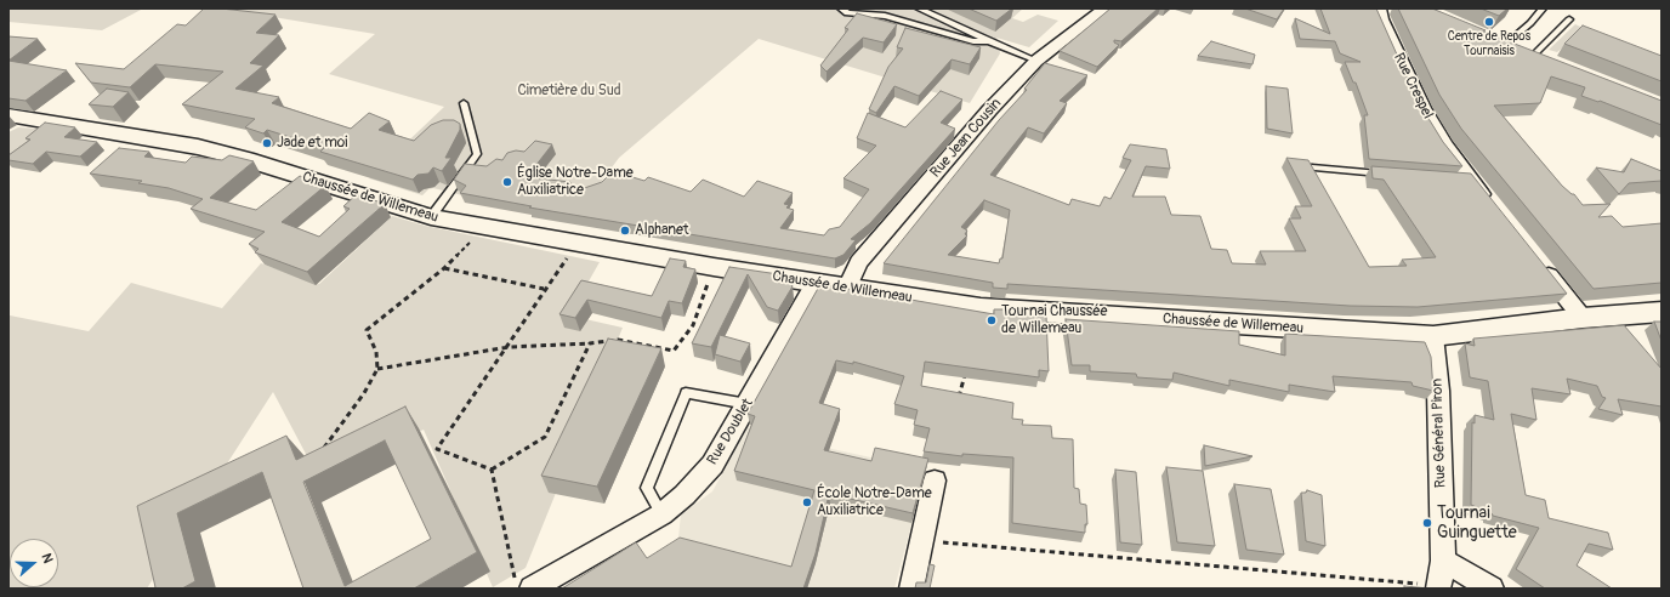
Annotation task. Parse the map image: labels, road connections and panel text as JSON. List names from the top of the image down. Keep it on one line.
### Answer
{"streets":{"street":["Rue Crespel","Rue Jean Cousin","Chaussée de Willemeau","Rue Doublet","Rue Général Piron"]},"crossings":[["Rue Jean Cousin","Chaussée de Willemeau"],["Chaussée de Willemeau","Rue Doublet"],["Chaussée de Willemeau","Rue Général Piron"]],"parks":["Cimetière du Sud"],"places":["Centre de Repos Tournaisis","Jade et moi","Église Notre-Dame Auxiliatrice","Alphanet","Tournai Chaussée de Willemeau","École Notre-Dame Auxiliatrice","Tournai Guinguette"],"north":"right"}
